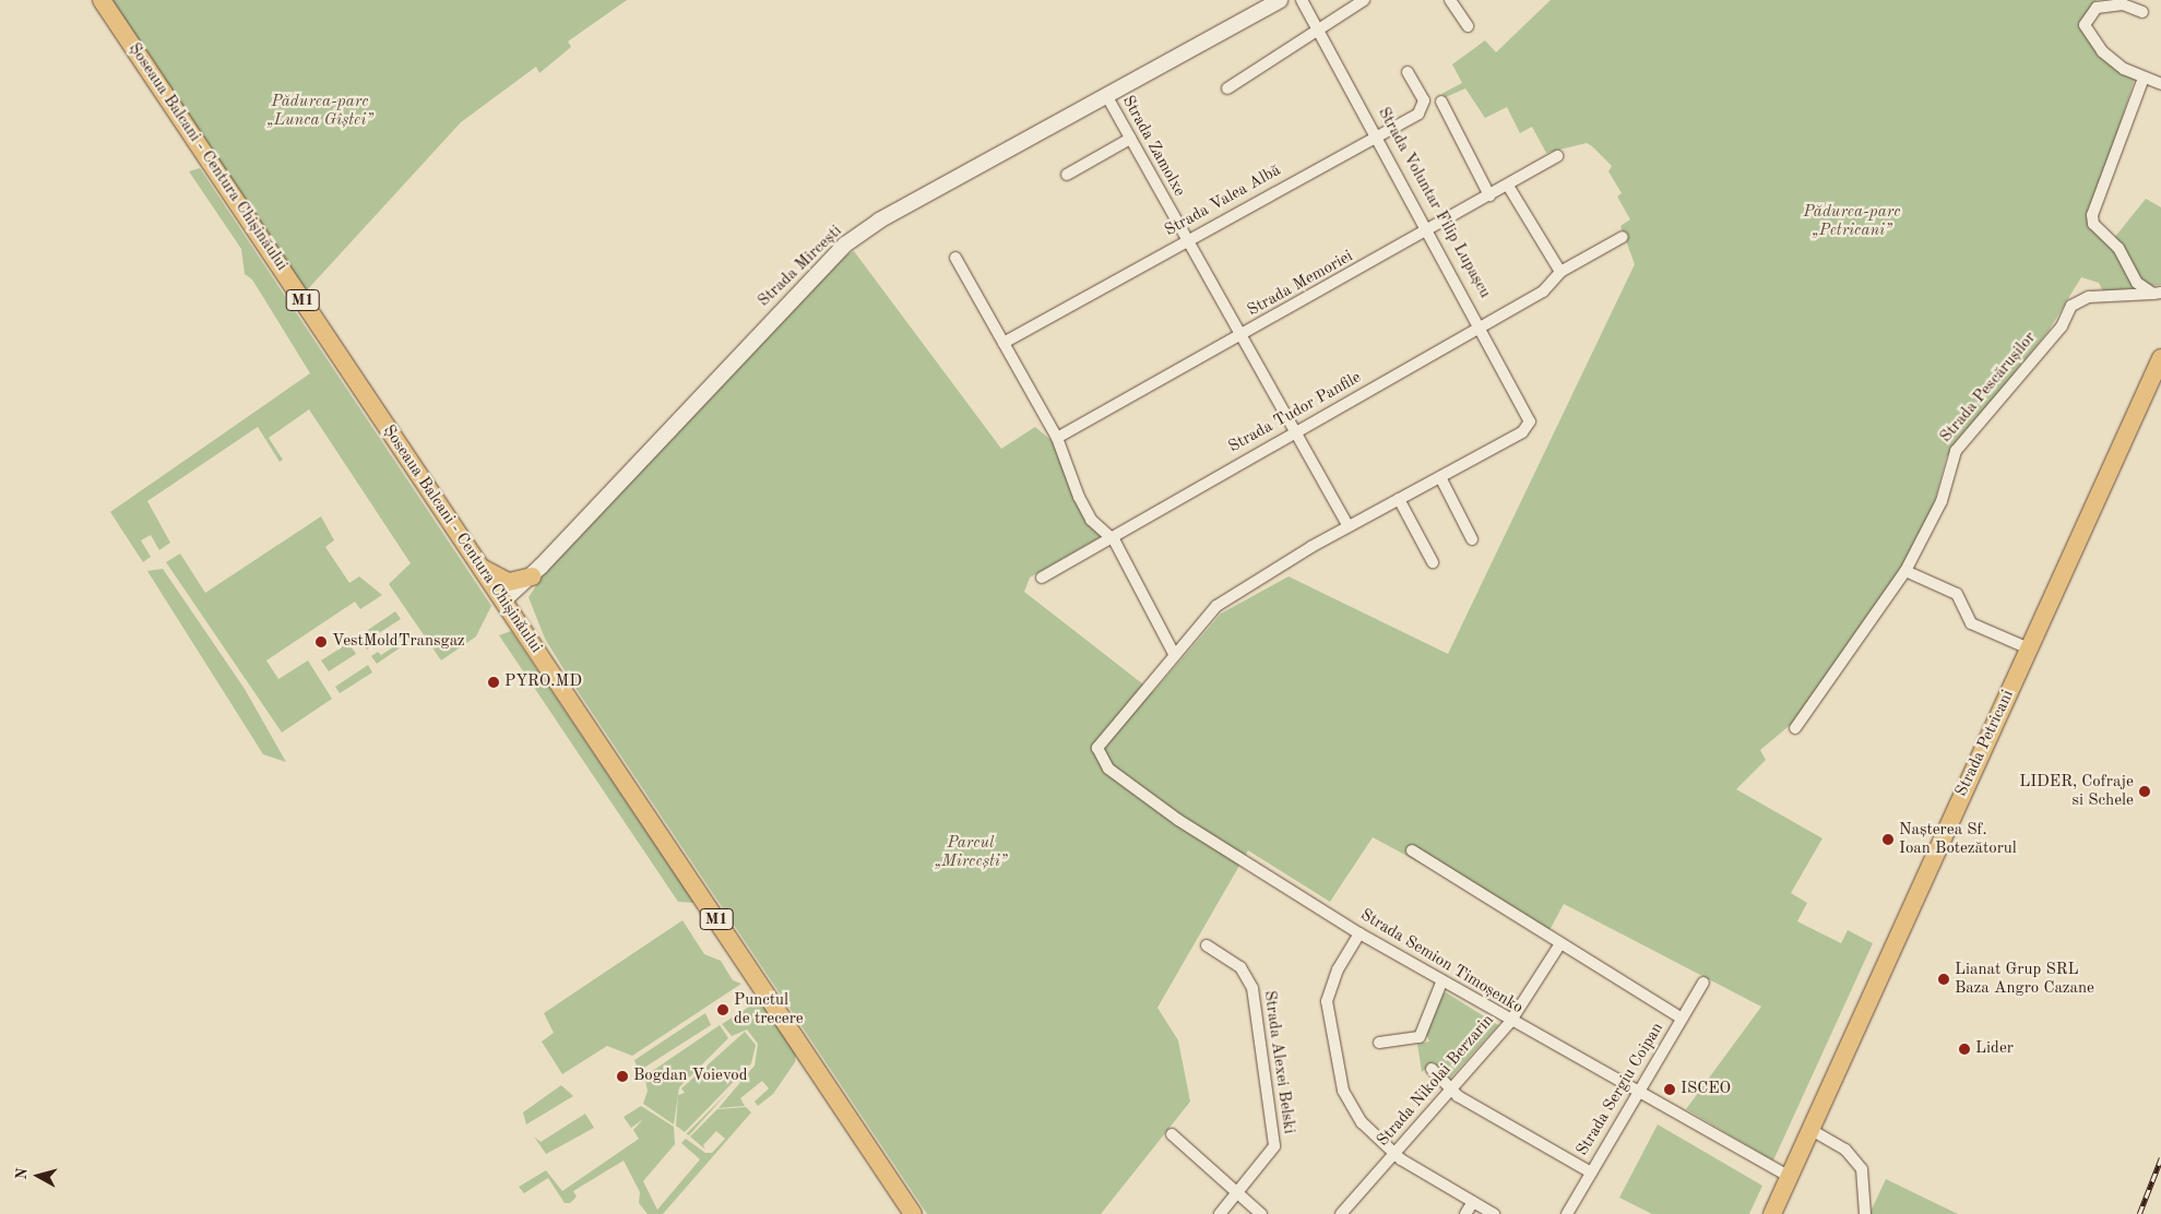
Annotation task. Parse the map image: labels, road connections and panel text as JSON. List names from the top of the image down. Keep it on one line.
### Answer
{"streets":{"main road":["Șoseaua Balcani - Centura Chișinăului","Strada Mircești","M1","Strada Petricani"],"street":["Strada Zamolxe","Strada Valea Albă","Strada Voluntar Filip Lupașcu","Strada Memoriei","Strada Pescărușilor","Strada Tudor Panfile","Strada Semion Timoșenko","Strada Alexei Belski","Strada Nikolai Berzarin","Strada Sergiu Coipan"]},"crossings":[["Strada Zamolxe","Strada Valea Albă"],["Strada Zamolxe","Strada Mircești"],["Strada Zamolxe","Strada Memoriei"],["Strada Zamolxe","Strada Tudor Panfile"],["Șoseaua Balcani - Centura Chișinăului","Strada Mircești"],["Strada Valea Albă","Strada Voluntar Filip Lupașcu"],["Strada Voluntar Filip Lupașcu","Strada Memoriei"],["Strada Voluntar Filip Lupașcu","Strada Tudor Panfile"],["Strada Petricani","Strada Semion Timoșenko"],["Strada Semion Timoșenko","Strada Nikolai Berzarin"],["Strada Semion Timoșenko","Strada Sergiu Coipan"]],"parks":["Pădurea-parc „Lunca Gîștei”","Pădurea-parc „Petricani”","Parcul „Mircești”"],"places":["VestMoldTransgaz","PYRO.MD","LIDER, Cofraje si Schele","Nașterea Sf. Ioan Botezătorul","Lianat Grup SRL Baza Angro Cazane","Punctul de trecere","Lider","Bogdan Voievod","ISCEO"],"north":"left"}
